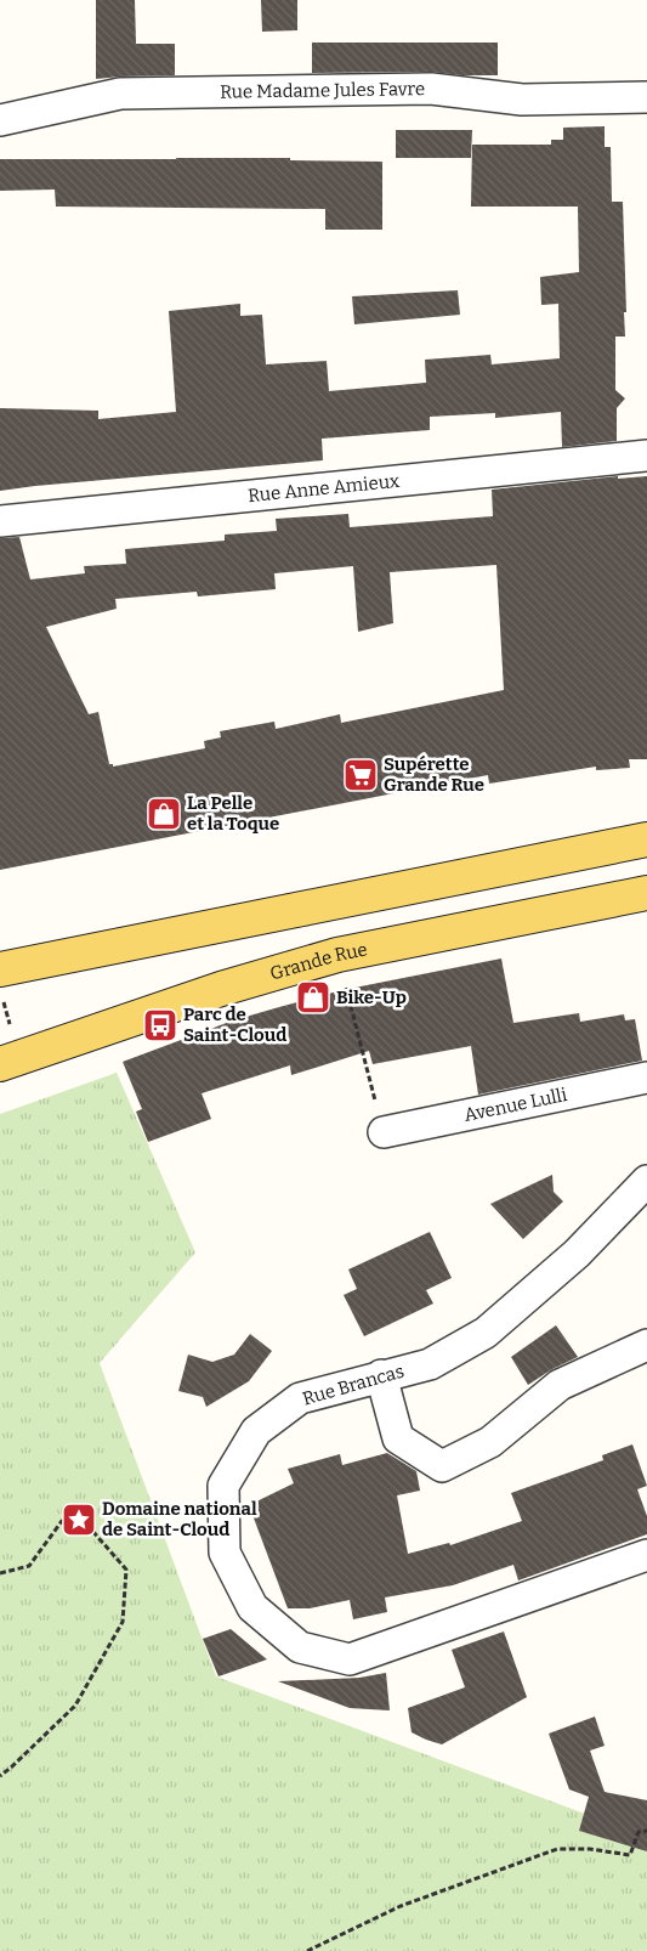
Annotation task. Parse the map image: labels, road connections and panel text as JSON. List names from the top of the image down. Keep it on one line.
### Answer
{"streets":{"main road":["Grande Rue"],"street":["Rue Madame Jules Favre","Rue Anne Amieux","Avenue Lulli","Rue Brancas"]},"places":{"supermarket":["Supérette Grande Rue"],"shop":["La Pelle et la Toque","Bike-Up"],"bus stop":["Parc de Saint-Cloud"],"place":["Domaine national de Saint-Cloud"]}}
